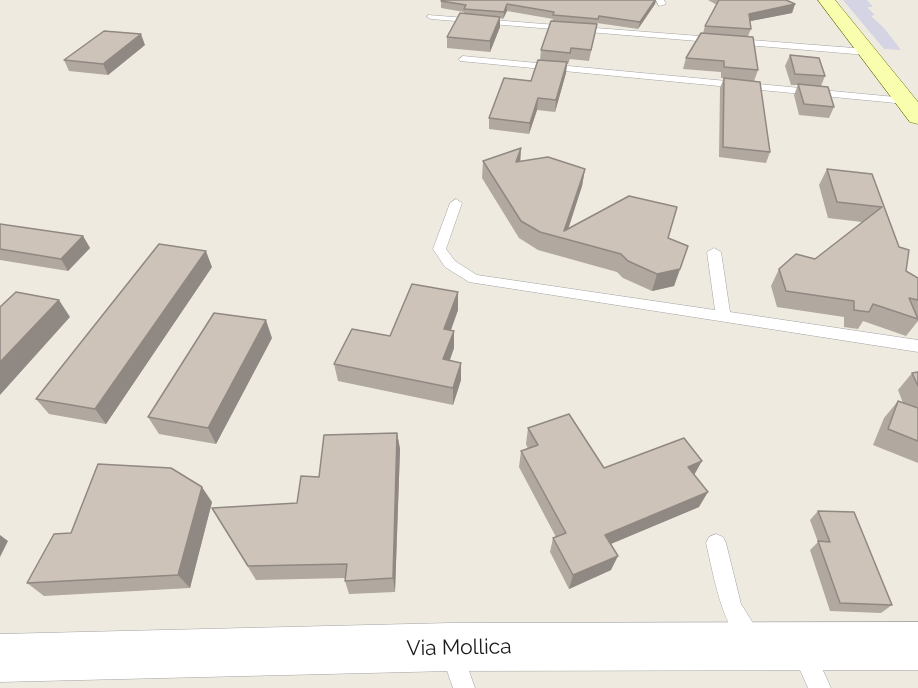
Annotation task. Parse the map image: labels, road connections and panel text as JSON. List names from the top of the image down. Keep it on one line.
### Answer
{"streets":{"street":["Via Mollica"]}}
